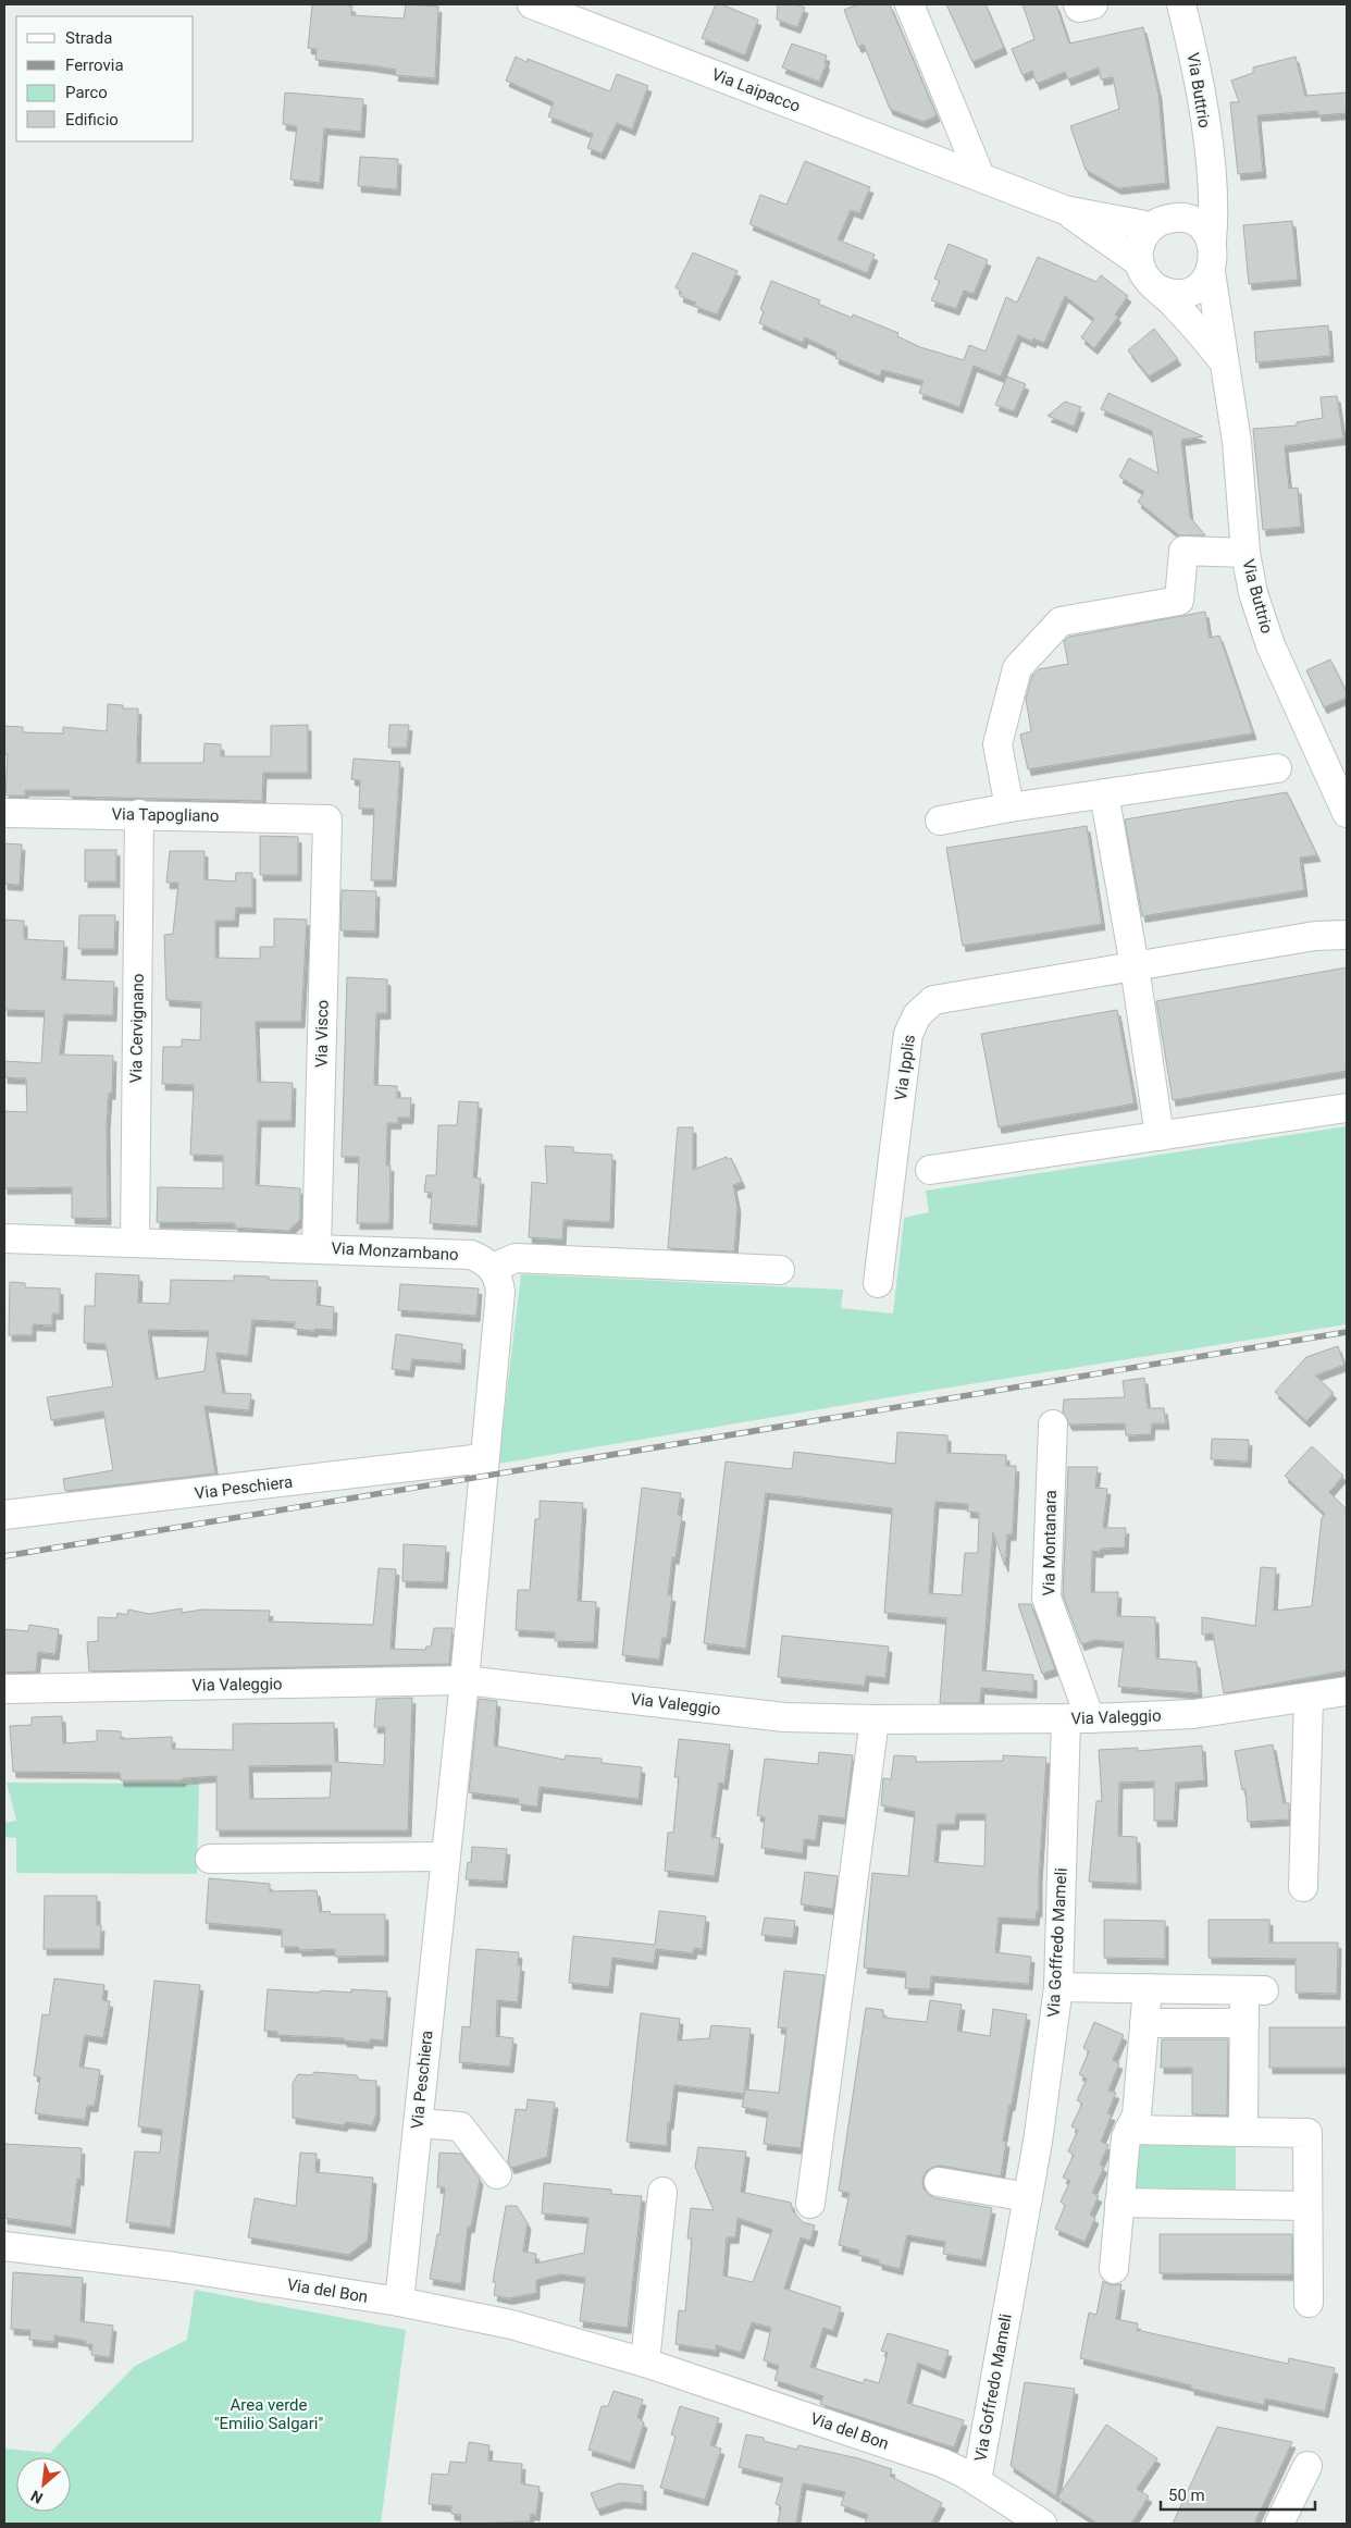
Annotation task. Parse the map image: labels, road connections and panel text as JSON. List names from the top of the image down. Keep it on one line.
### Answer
{"streets":{"street":["Via Laipacco","Via Buttrio","Via Tapogliano","Via Cervignano","Via Visco","Via Ipplis","Via Monzambano","Via Peschiera","Via Montanara","Via Valeggio","Via Goffredo Mameli","Via del Bon"]},"crossings":[["Via Laipacco","Via Buttrio"],["Via Tapogliano","Via Cervignano"],["Via Tapogliano","Via Visco"],["Via Cervignano","Via Monzambano"],["Via Visco","Via Monzambano"],["Via Monzambano","Via Peschiera"],["Via Peschiera","Via Valeggio"],["Via Peschiera","Via del Bon"],["Via Montanara","Via Valeggio"],["Via Montanara","Via Goffredo Mameli"],["Via Valeggio","Via Goffredo Mameli"],["Via Goffredo Mameli","Via del Bon"]],"parks":["Area verde \"Emilio Salgari\""],"legend":["Strada","Ferrovia","Parco","Edificio"],"scale_bar":"50 m","north":"bottom left"}
